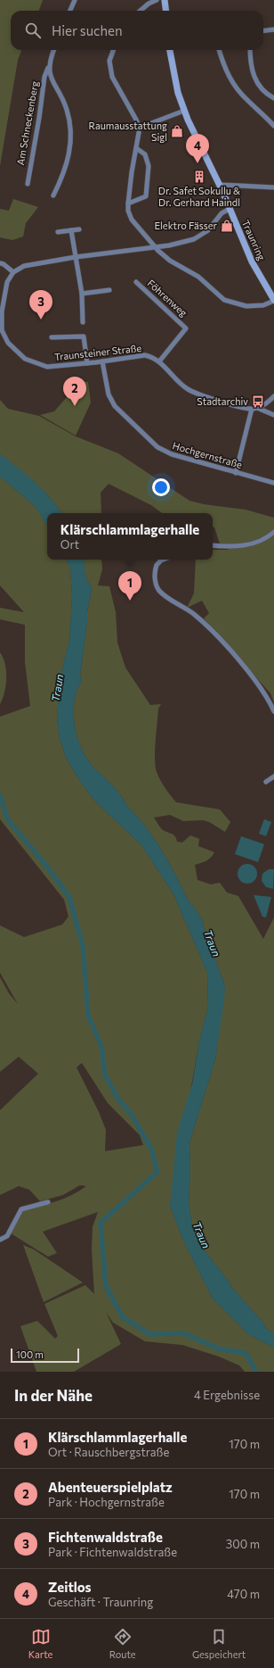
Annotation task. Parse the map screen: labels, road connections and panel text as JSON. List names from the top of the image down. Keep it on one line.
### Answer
{"streets":{"street":["Am Schneckenberg","Traunring","Föhrenweg","Traunsteiner Straße","Hochgernstraße"]},"crossings":[["Föhrenweg","Traunsteiner Straße"],["Traunsteiner Straße","Hochgernstraße"]],"water":["Traun"],"places":{"shop":["Raumausstattung Sigl","Elektro Fässer"],"building":["Dr. Safet Sokullu & Dr. Gerhard Haindl"],"bus stop":["Stadtarchiv"]},"scale_bar":"100 m","page":{"search":"Hier suchen","pins":["4","3","2","1"],"popup":["Klärschlammlagerhalle","Ort"],"scale":"100 m","heading":["In der Nähe","4 Ergebnisse"],"list":[{"mark":"1","name":"Klärschlammlagerhalle","note":"Ort · Rauschbergstraße","value":"170 m"},{"mark":"2","name":"Abenteuerspielplatz","note":"Park · Hochgernstraße","value":"170 m"},{"mark":"3","name":"Fichtenwaldstraße","note":"Park · Fichtenwaldstraße","value":"300 m"},{"mark":"4","name":"Zeitlos","note":"Geschäft · Traunring","value":"470 m"}],"nav":["Karte","Route","Gespeichert"]}}
